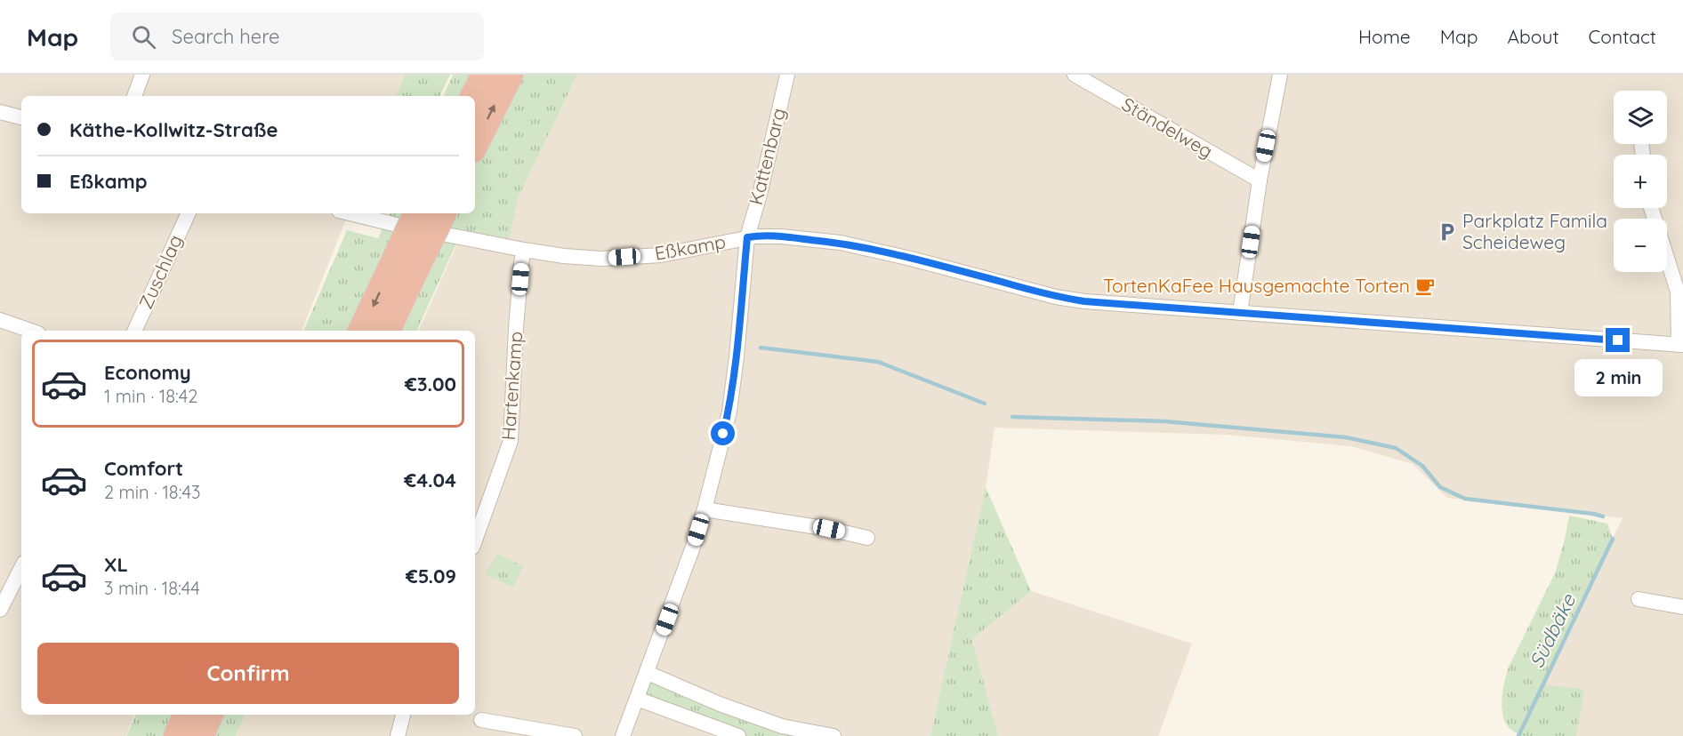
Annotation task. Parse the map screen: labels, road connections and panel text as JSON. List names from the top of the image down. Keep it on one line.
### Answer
{"streets":{"street":["Ständelweg","Kattenbarg","Eßkamp","Zuschlag","Hartenkamp"]},"crossings":[["Kattenbarg","Eßkamp"],["Eßkamp","Hartenkamp"]],"water":["Südbäke"],"places":{"parking":["Parkplatz Famila Scheideweg"],"cafe":["TortenKaFee Hausgemachte Torten"]},"page":{"header":"Map","search":"Search here","nav":["Home","Map","About","Contact"],"map_buttons":["+","−"],"banner":["Käthe-Kollwitz-Straße","Eßkamp"],"list":[{"name":"Economy","note":"1 min · 18:42","value":"€3.00"},{"name":"Comfort","note":"2 min · 18:43","value":"€4.04"},{"name":"XL","note":"3 min · 18:44","value":"€5.09"}],"bubble":"2 min","buttons":"Confirm"}}
